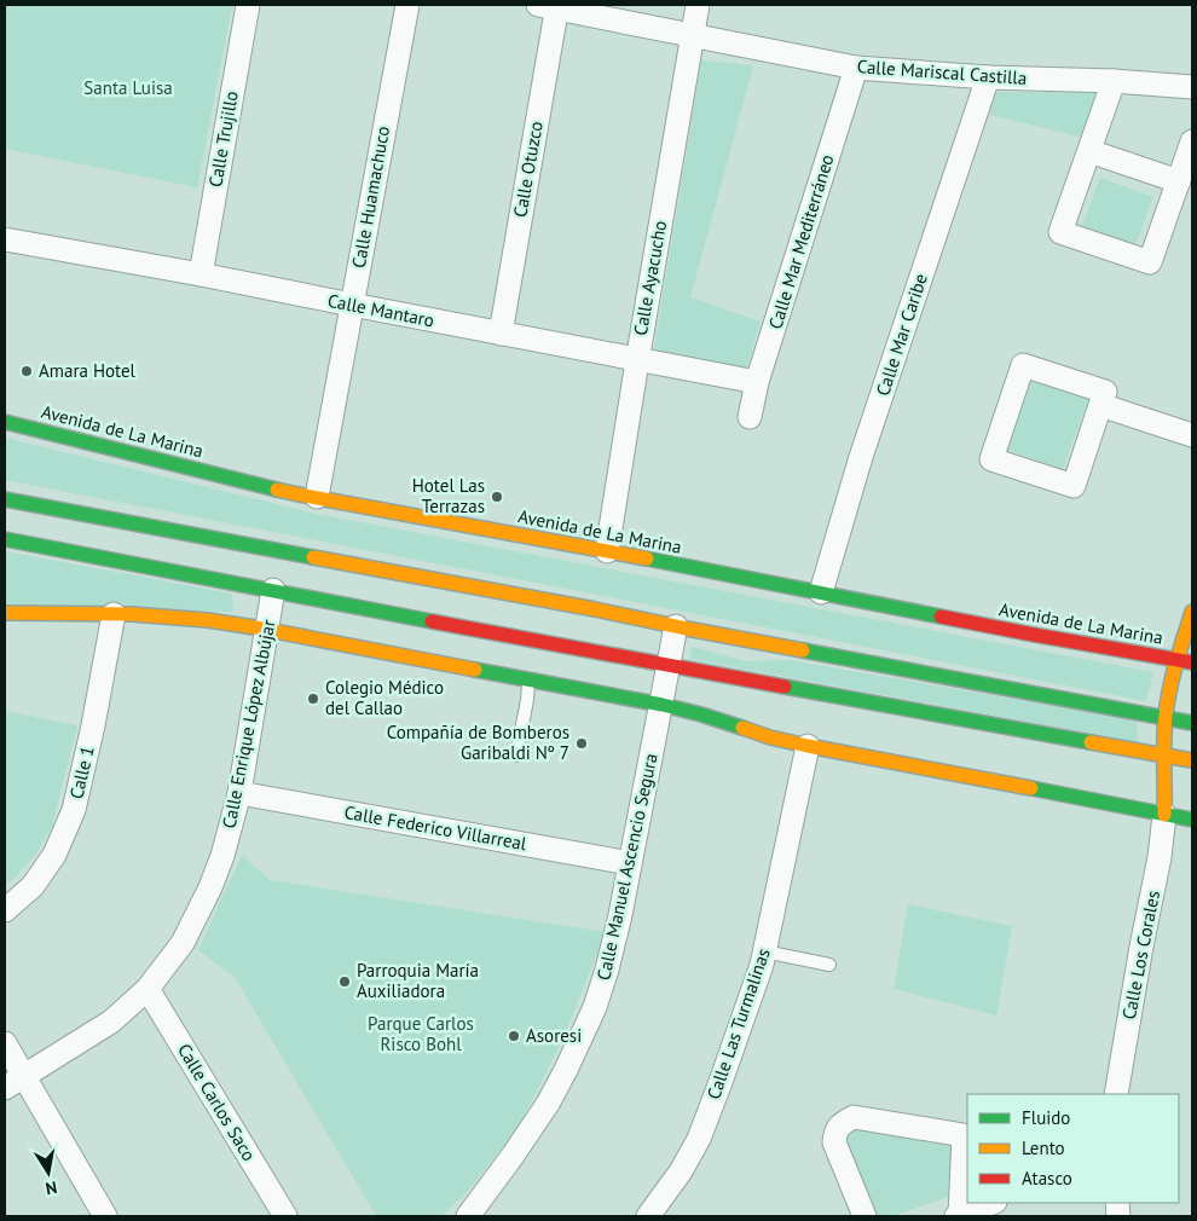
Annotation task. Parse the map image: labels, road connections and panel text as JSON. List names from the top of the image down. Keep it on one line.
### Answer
{"streets":{"main road":["Avenida de La Marina"],"street":["Calle Mariscal Castilla","Calle Trujillo","Calle Otuzco","Calle Huamachuco","Calle Mar Mediterráneo","Calle Ayacucho","Calle Mantaro","Calle Mar Caribe","Calle Enrique López Albújar","Calle 1","Calle Federico Villarreal","Calle Manuel Ascencio Segura","Calle Los Corales","Calle Las Turmalinas","Calle Carlos Saco"]},"crossings":[["Calle Mariscal Castilla","Calle Otuzco"],["Calle Mariscal Castilla","Calle Mar Mediterráneo"],["Calle Mariscal Castilla","Calle Ayacucho"],["Calle Mariscal Castilla","Calle Mar Caribe"],["Calle Trujillo","Calle Mantaro"],["Calle Otuzco","Calle Mantaro"],["Calle Huamachuco","Calle Mantaro"],["Calle Huamachuco","Avenida de La Marina"],["Calle Mar Mediterráneo","Calle Mantaro"],["Calle Ayacucho","Calle Mantaro"],["Calle Ayacucho","Avenida de La Marina"],["Calle Mar Caribe","Avenida de La Marina"],["Calle Enrique López Albújar","Calle Federico Villarreal"],["Calle Enrique López Albújar","Calle Carlos Saco"],["Calle Federico Villarreal","Calle Manuel Ascencio Segura"]],"parks":["Santa Luisa","Parque Carlos Risco Bohl"],"places":["Amara Hotel","Hotel Las Terrazas","Colegio Médico del Callao","Compañía de Bomberos Garibaldi Nº 7","Parroquia María Auxiliadora","Asoresi"],"legend":["Fluido","Lento","Atasco"],"north":"bottom"}
